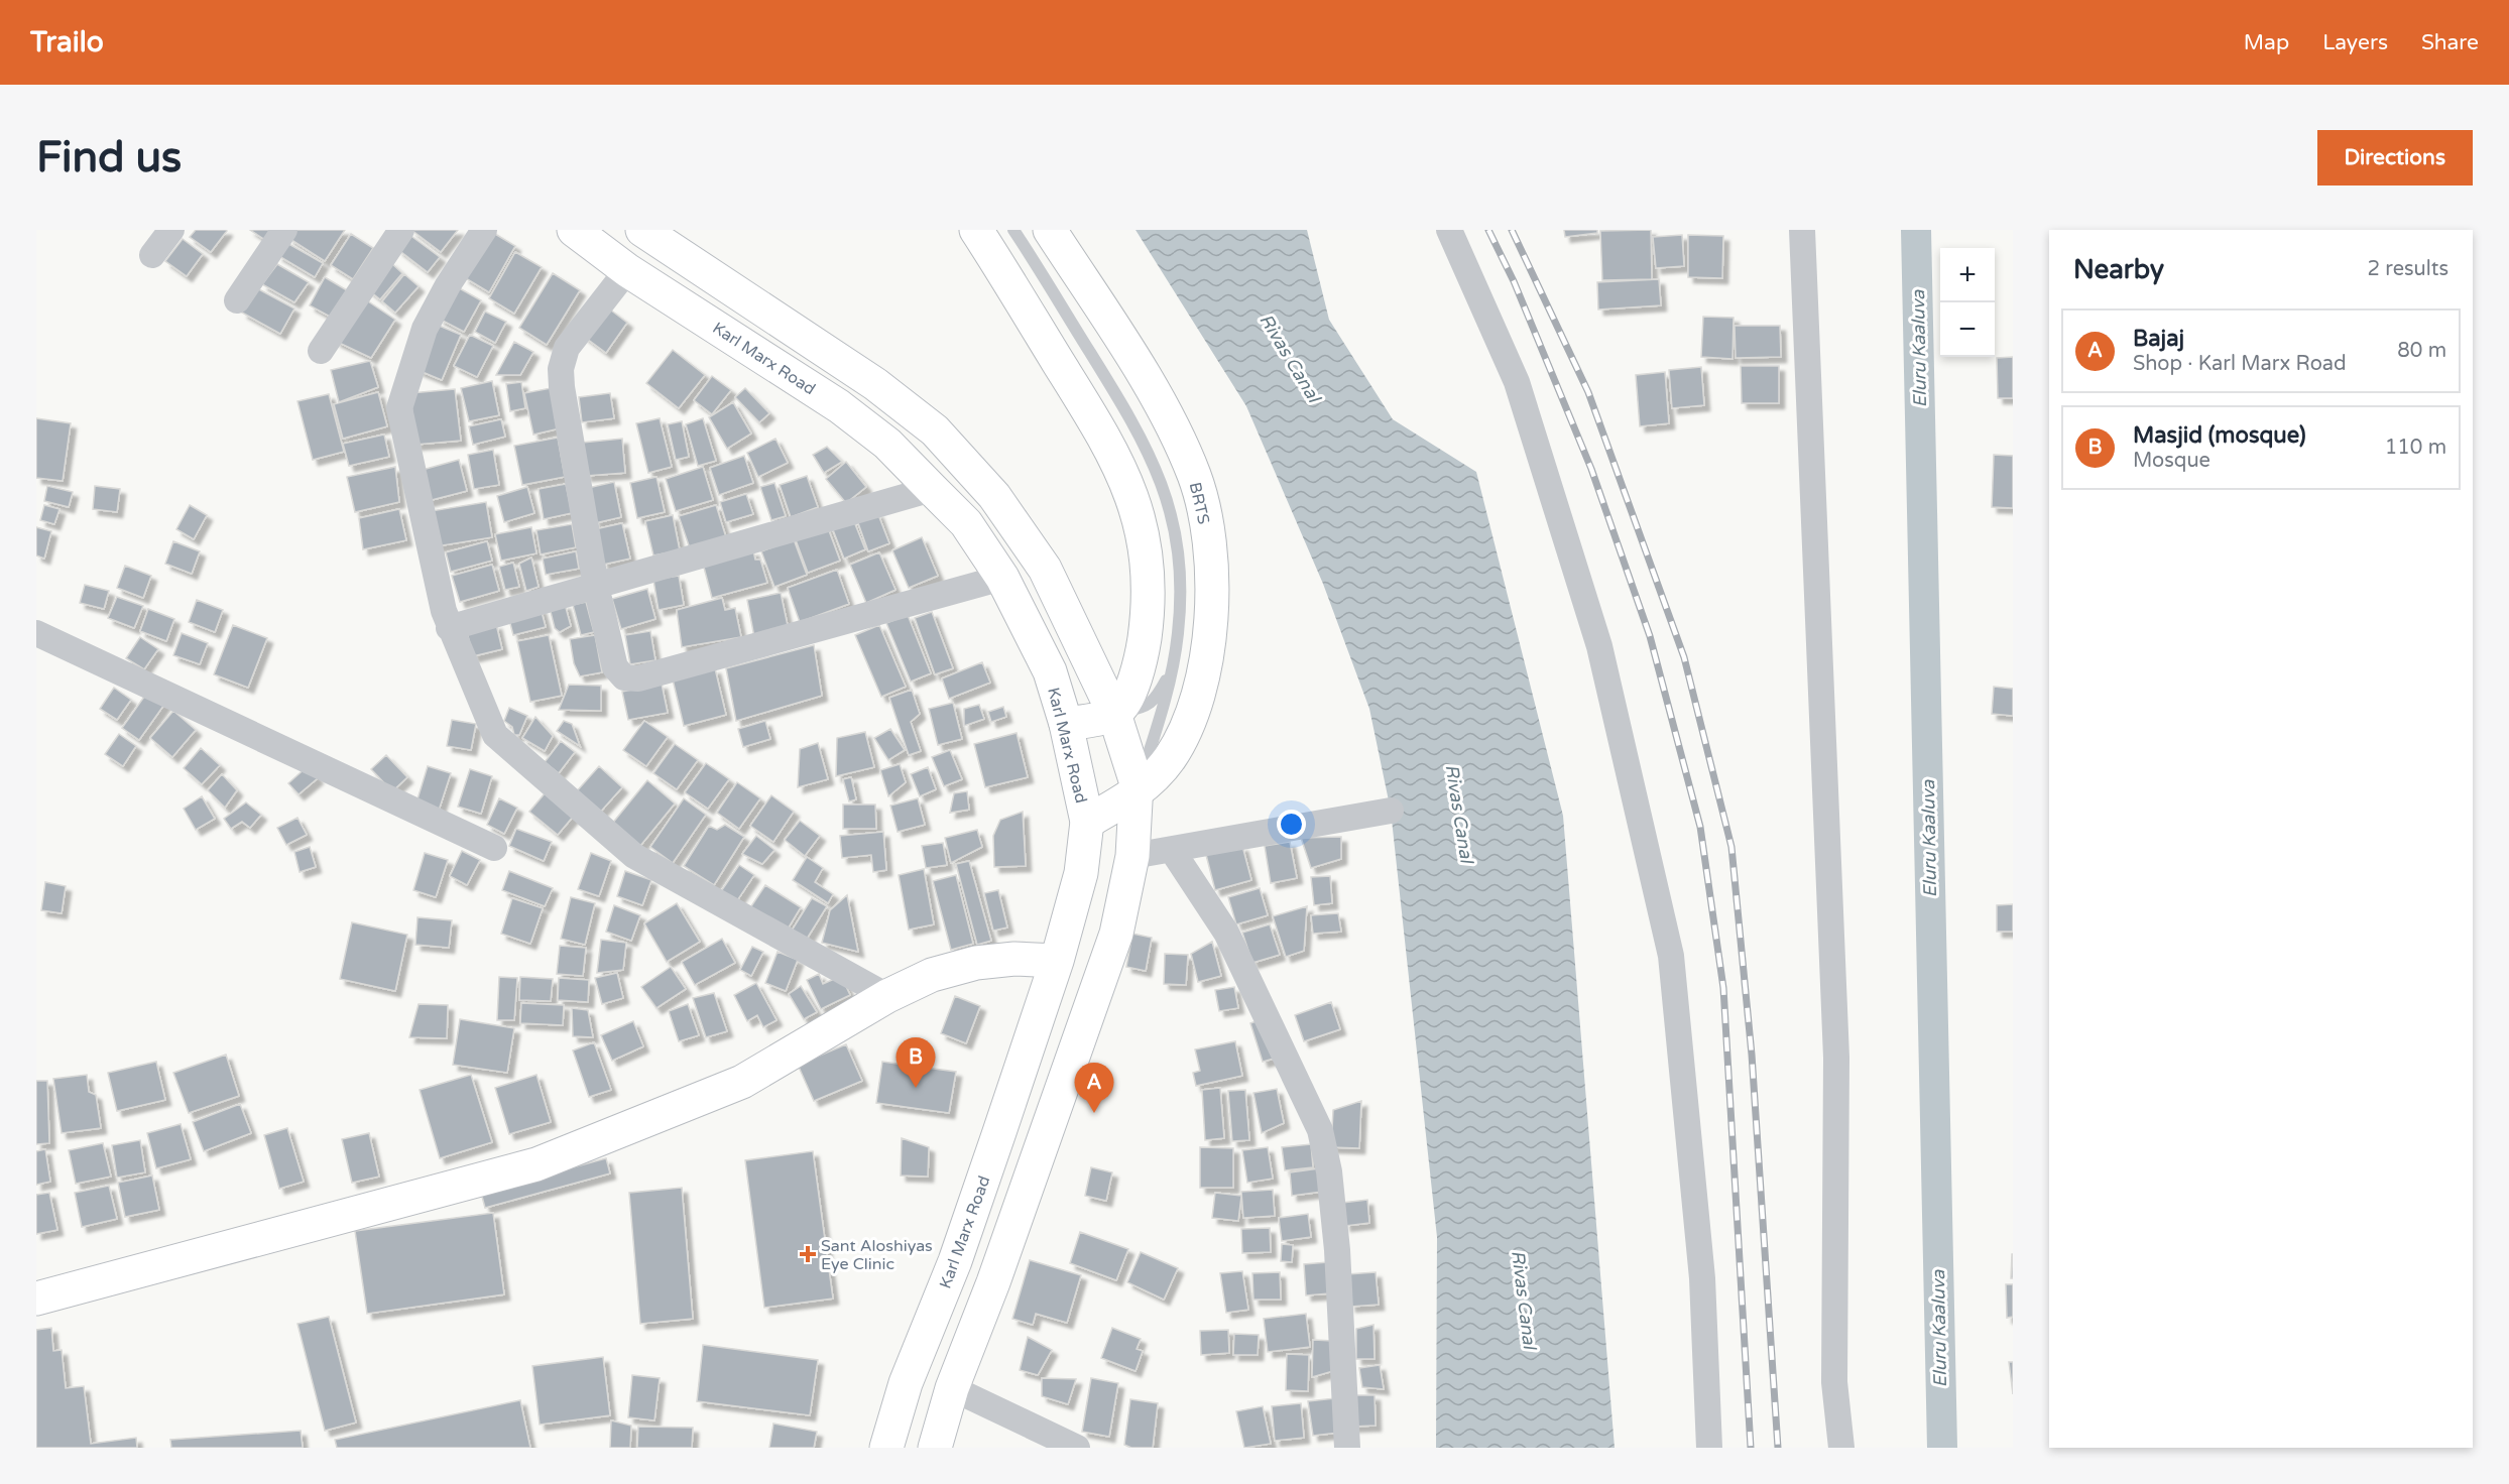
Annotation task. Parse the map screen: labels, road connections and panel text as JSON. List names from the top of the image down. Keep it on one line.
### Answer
{"streets":{"main road":["Karl Marx Road","BRTS"]},"crossings":[["Karl Marx Road","BRTS"]],"water":["Eluru Kaaluva","Rivas Canal"],"places":{"health":["Sant Aloshiyas Eye Clinic"]},"page":{"header":"Trailo","nav":["Map","Layers","Share"],"buttons":"Directions","title":"Find us","heading":["Nearby","2 results"],"map_buttons":["+","−"],"list":[{"mark":"A","name":"Bajaj","note":"Shop · Karl Marx Road","value":"80 m"},{"mark":"B","name":"Masjid (mosque)","note":"Mosque","value":"110 m"}],"pins":["B","A"]}}
